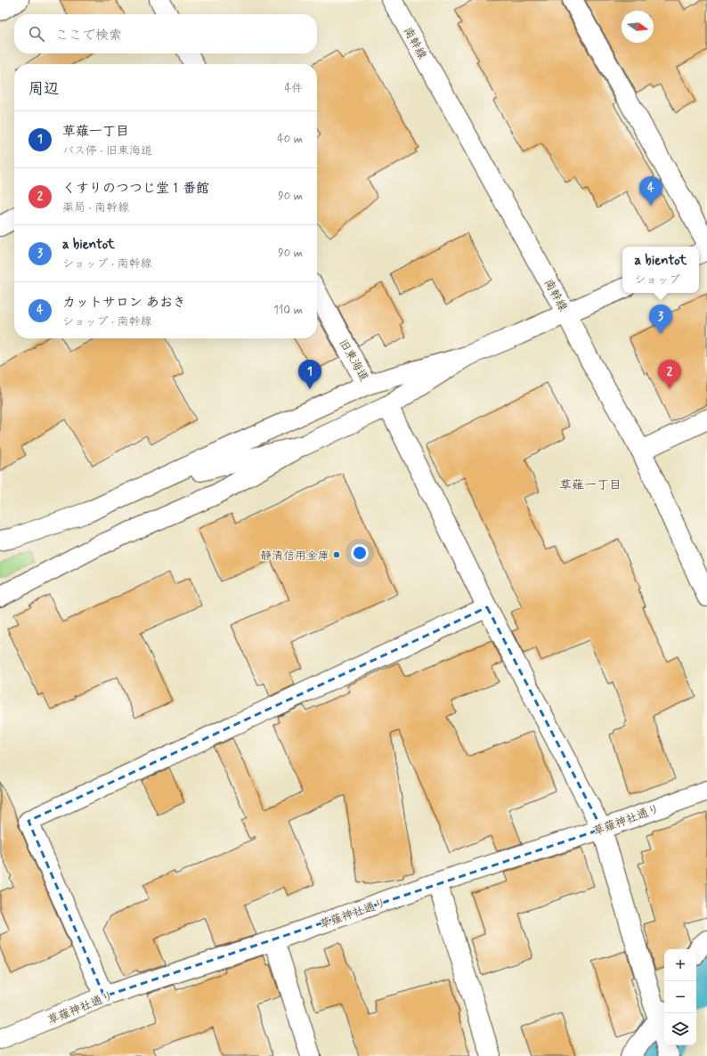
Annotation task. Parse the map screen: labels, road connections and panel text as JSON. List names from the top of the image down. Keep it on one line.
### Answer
{"streets":{"street":["南幹線","旧東海道","草薙神社通り"]},"districts":["草薙一丁目"],"places":["静清信用金庫"],"north":"right","page":{"search":"ここで検索","heading":["周辺","4件"],"list":[{"mark":"1","name":"草薙一丁目","note":"バス停 · 旧東海道","value":"40 m"},{"mark":"2","name":"くすりのつつじ堂１番館","note":"薬局 · 南幹線","value":"90 m"},{"mark":"3","name":"a bientot","note":"ショップ · 南幹線","value":"90 m"},{"mark":"4","name":"カットサロン あおき","note":"ショップ · 南幹線","value":"110 m"}],"pins":["4","3","1","2"],"popup":["a bientot","ショップ"],"map_buttons":["+","−"]}}
